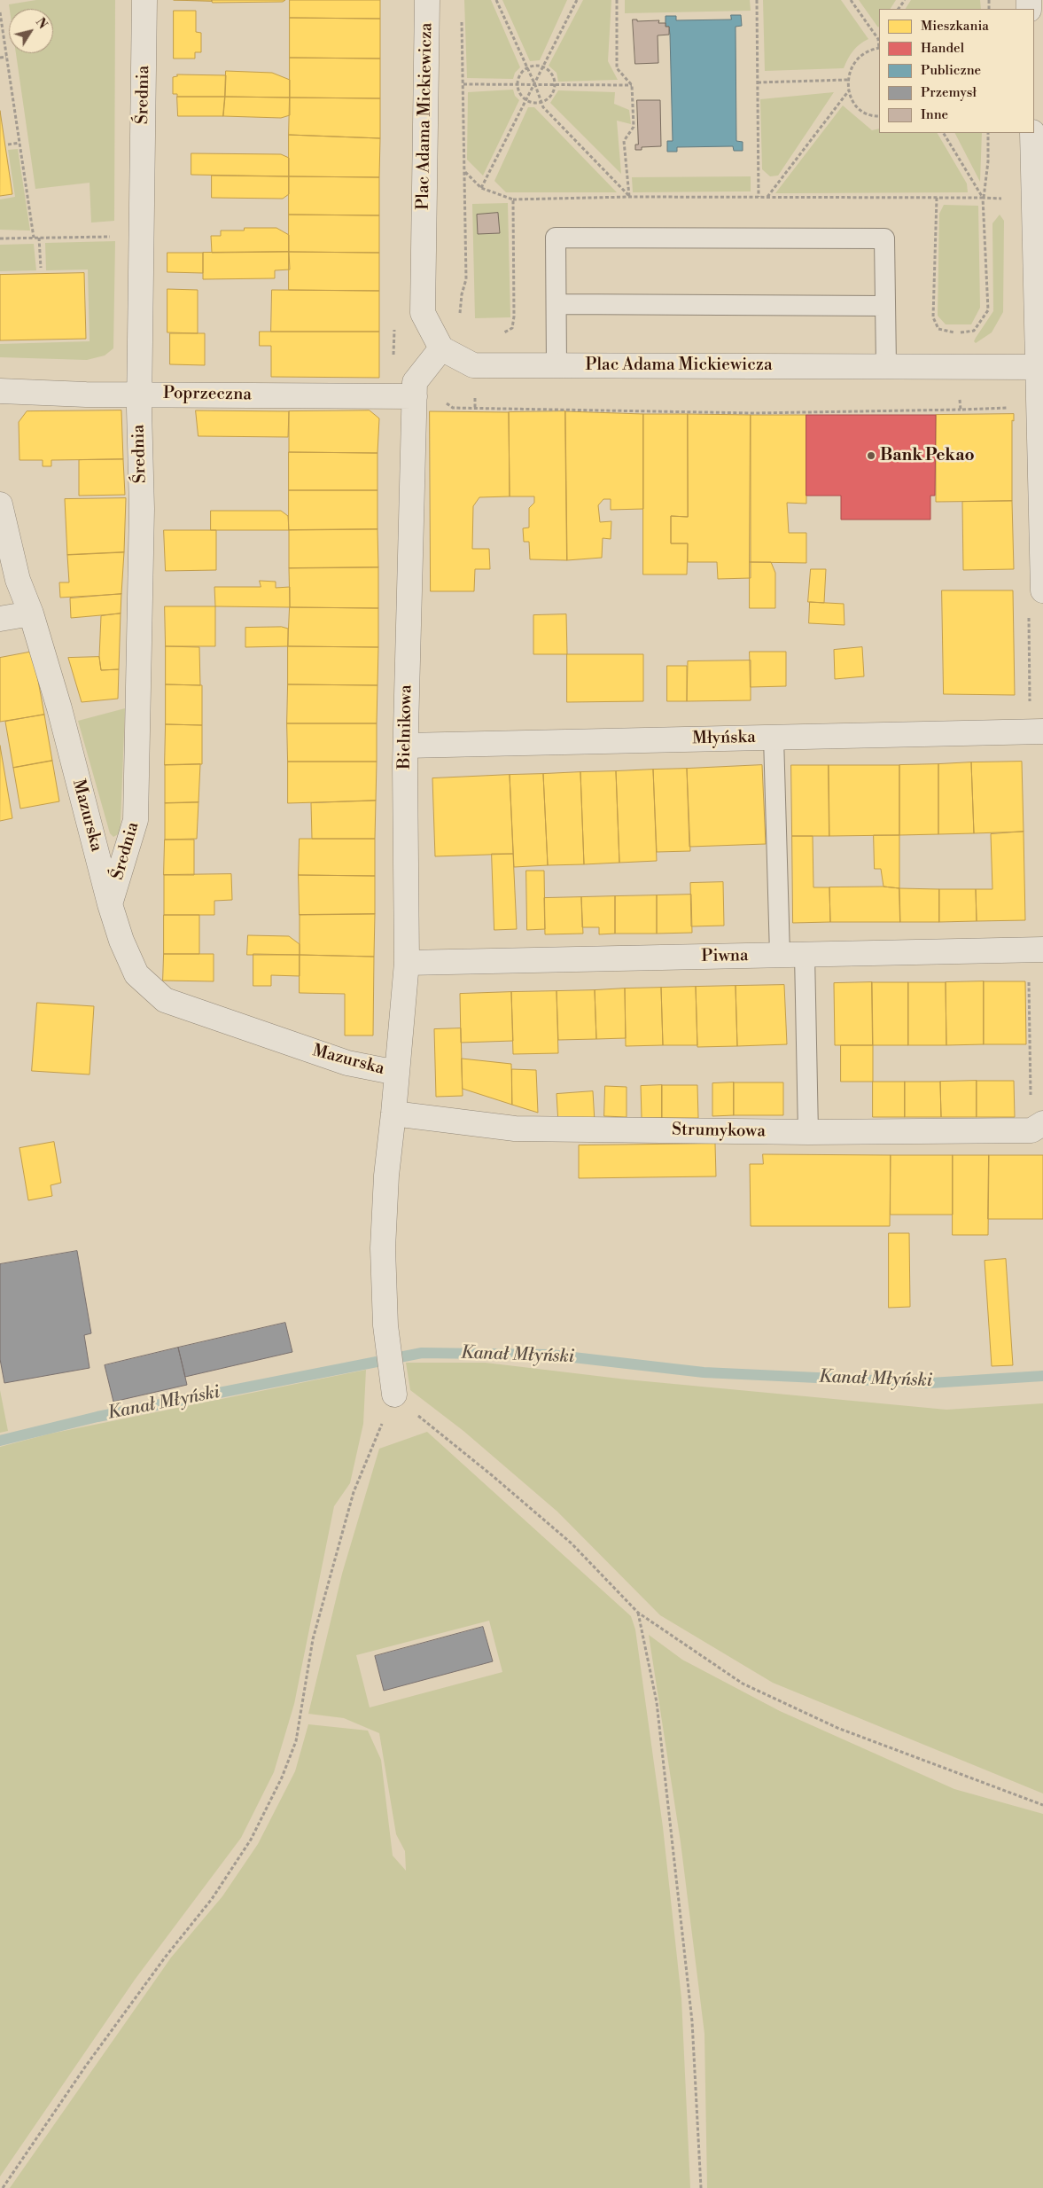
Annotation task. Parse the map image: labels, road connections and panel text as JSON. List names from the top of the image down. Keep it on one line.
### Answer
{"streets":{"street":["Średnia","Plac Adama Mickiewicza","Poprzeczna","Bielnikowa","Młyńska","Mazurska","Piwna","Strumykowa"]},"crossings":[["Średnia","Poprzeczna"],["Średnia","Mazurska"],["Plac Adama Mickiewicza","Bielnikowa"],["Poprzeczna","Bielnikowa"],["Bielnikowa","Młyńska"],["Bielnikowa","Mazurska"],["Bielnikowa","Piwna"],["Bielnikowa","Strumykowa"]],"water":["Kanał Młyński"],"places":["Bank Pekao"],"legend":["Mieszkania","Handel","Publiczne","Przemysł","Inne"],"north":"top right"}
